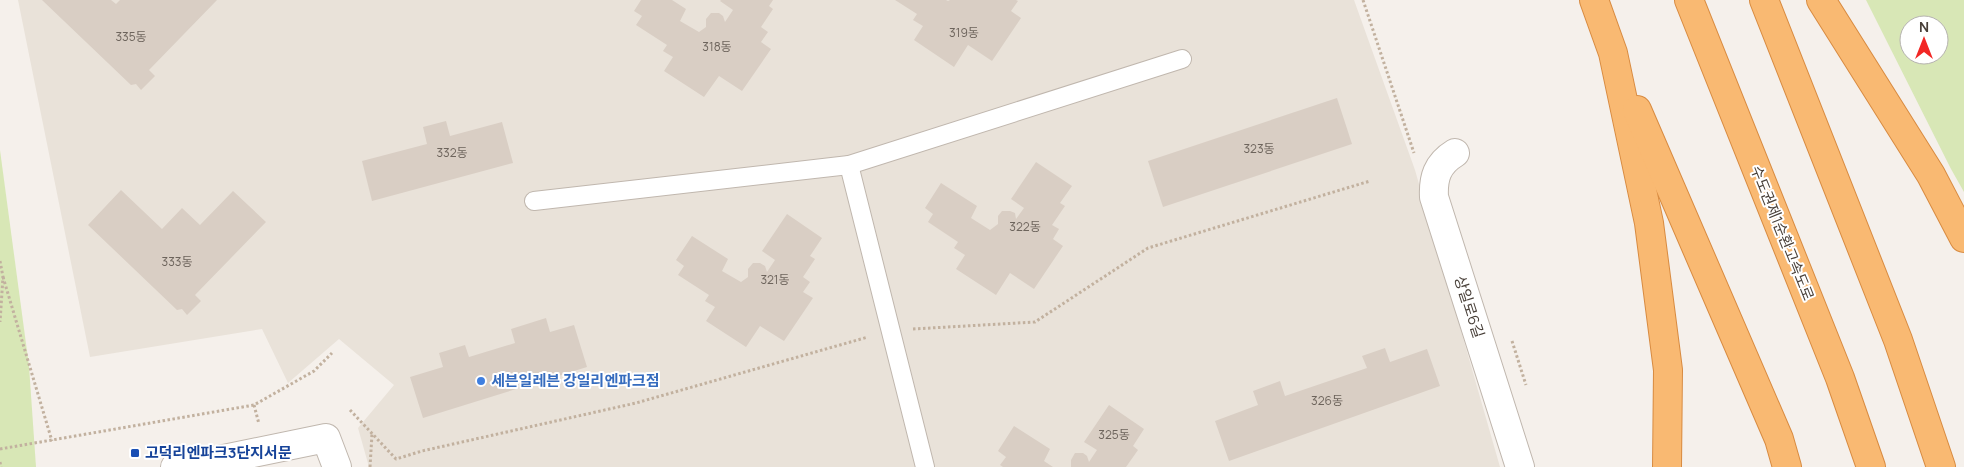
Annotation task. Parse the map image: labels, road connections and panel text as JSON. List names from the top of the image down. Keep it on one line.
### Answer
{"streets":{"highway":["수도권제1순환고속도로"],"street":["상일로6길"]},"places":{"other":["세븐일레븐 강일리엔파크점"],"transit":["고덕리엔파크3단지서문"]},"house_numbers":["319동","335동","318동","323동","332동","322동","333동","321동","326동","325동"],"north":"top"}
